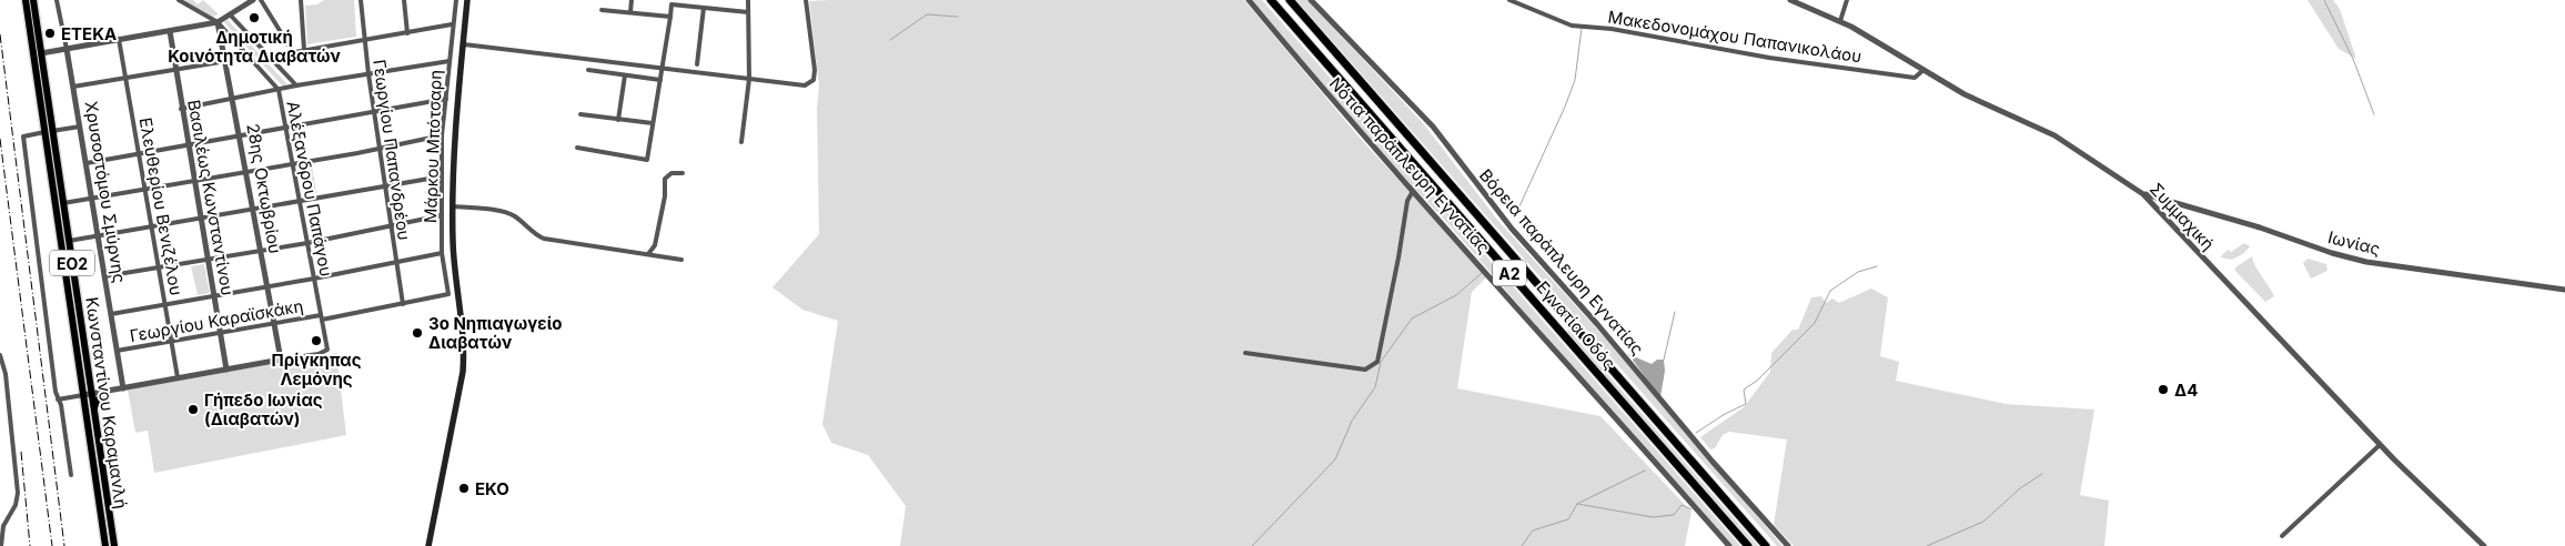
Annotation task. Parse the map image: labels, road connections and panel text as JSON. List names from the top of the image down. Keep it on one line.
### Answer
{"streets":{"highway":["Α2","Εγνατία Οδός"],"main road":["ΕΟ2","Κωνσταντίνου Καραμανλή"],"street":["Μακεδονομάχου Παπανικολάου","Μάρκου Μπότσαρη","Γεωργίου Παπανδρέου","Νότια παράπλευρη Εγνατίας","28ης Οκτωβρίου","Αλέξανδρου Παπάγου","Χρυσοστόμου Σμύρνης","Βασιλέως Κωνσταντίνου","Ελευθερίου Βενιζέλου","Συμμαχική","Ιωνίας","Βόρεια παράπλευρη Εγνατίας","Γεωργίου Καραϊσκάκη"]},"crossings":[["Μακεδονομάχου Παπανικολάου","Συμμαχική"],["Μάρκου Μπότσαρη","Γεωργίου Καραϊσκάκη"],["Γεωργίου Παπανδρέου","Γεωργίου Καραϊσκάκη"],["28ης Οκτωβρίου","Αλέξανδρου Παπάγου"],["28ης Οκτωβρίου","Γεωργίου Καραϊσκάκη"],["Αλέξανδρου Παπάγου","Γεωργίου Καραϊσκάκη"],["Χρυσοστόμου Σμύρνης","Γεωργίου Καραϊσκάκη"],["Βασιλέως Κωνσταντίνου","Γεωργίου Καραϊσκάκη"],["Ελευθερίου Βενιζέλου","Γεωργίου Καραϊσκάκη"],["Συμμαχική","Ιωνίας"]],"places":["Δημοτική Κοινότητα Διαβατών","ΕΤΕΚΑ","3ο Νηπιαγωγείο Διαβατών","Πρίγκηπας Λεμόνης","Δ4","Γήπεδο Ιωνίας (Διαβατών)","EKO"]}
